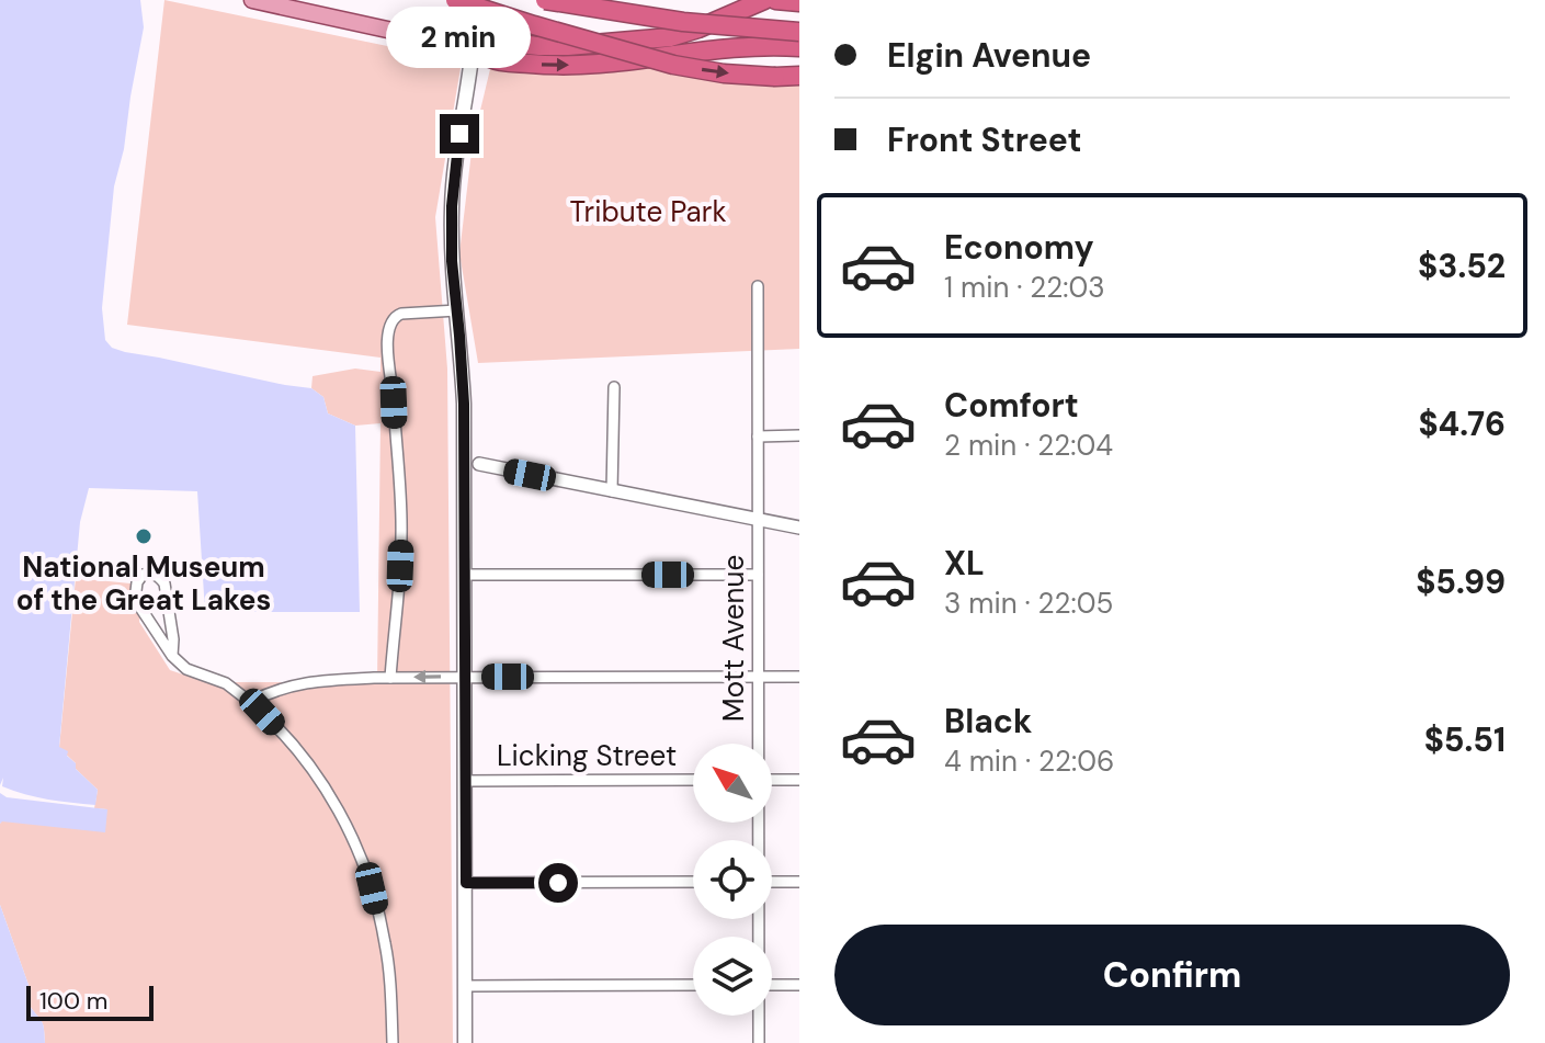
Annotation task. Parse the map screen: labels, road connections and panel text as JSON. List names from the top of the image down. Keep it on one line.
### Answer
{"streets":{"street":["Mott Avenue","Licking Street"]},"parks":["Tribute Park"],"places":["National Museum of the Great Lakes"],"scale_bar":"100 m","north":"top left","page":{"banner":["Elgin Avenue","Front Street"],"bubble":"2 min","list":[{"name":"Economy","note":"1 min · 22:03","value":"$3.52"},{"name":"Comfort","note":"2 min · 22:04","value":"$4.76"},{"name":"XL","note":"3 min · 22:05","value":"$5.99"},{"name":"Black","note":"4 min · 22:06","value":"$5.51"}],"buttons":"Confirm","scale":"100 m"}}
